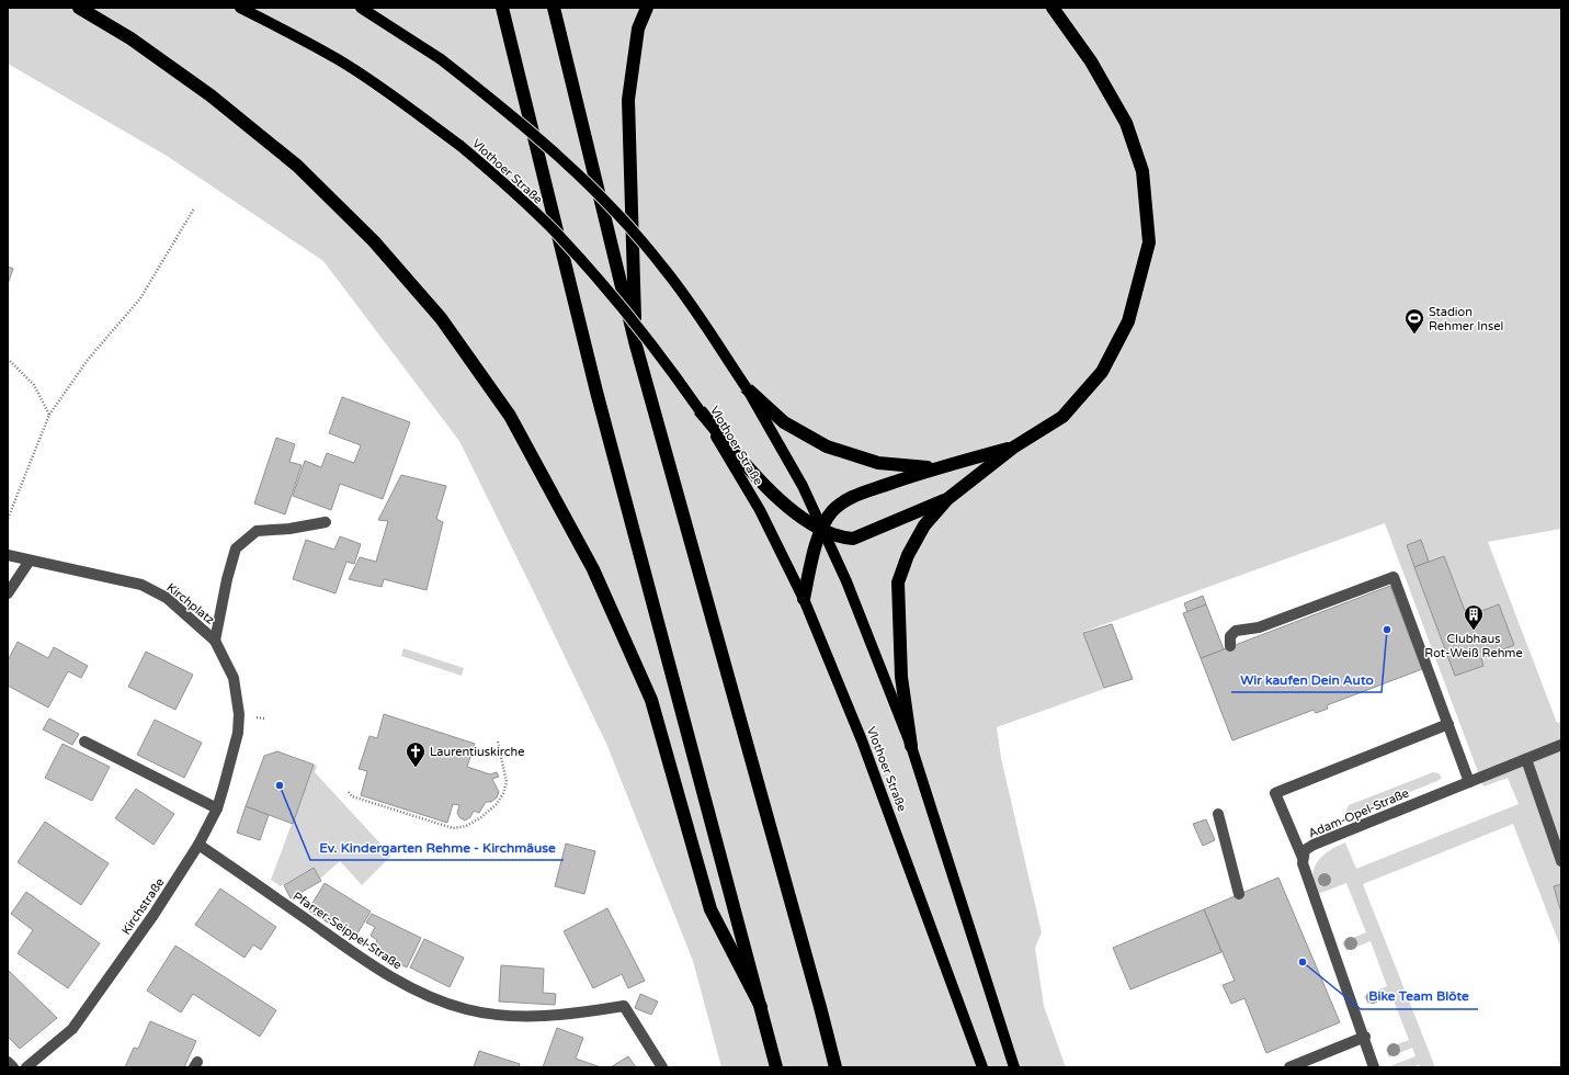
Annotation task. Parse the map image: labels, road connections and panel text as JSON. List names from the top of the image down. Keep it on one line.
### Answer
{"streets":{"main road":["Vlothoer Straße"],"street":["Kirchplatz","Adam-Opel-Straße","Kirchstraße","Pfarrer-Seippel-Straße"]},"crossings":[["Kirchplatz","Kirchstraße"],["Kirchstraße","Pfarrer-Seippel-Straße"]],"places":{"sports":["Stadion Rehmer Insel"],"other":["Wir kaufen Dein Auto","Ev. Kindergarten Rehme - Kirchmäuse","Bike Team Blöte"],"building":["Clubhaus Rot-Weiß Rehme"],"church":["Laurentiuskirche"]}}
